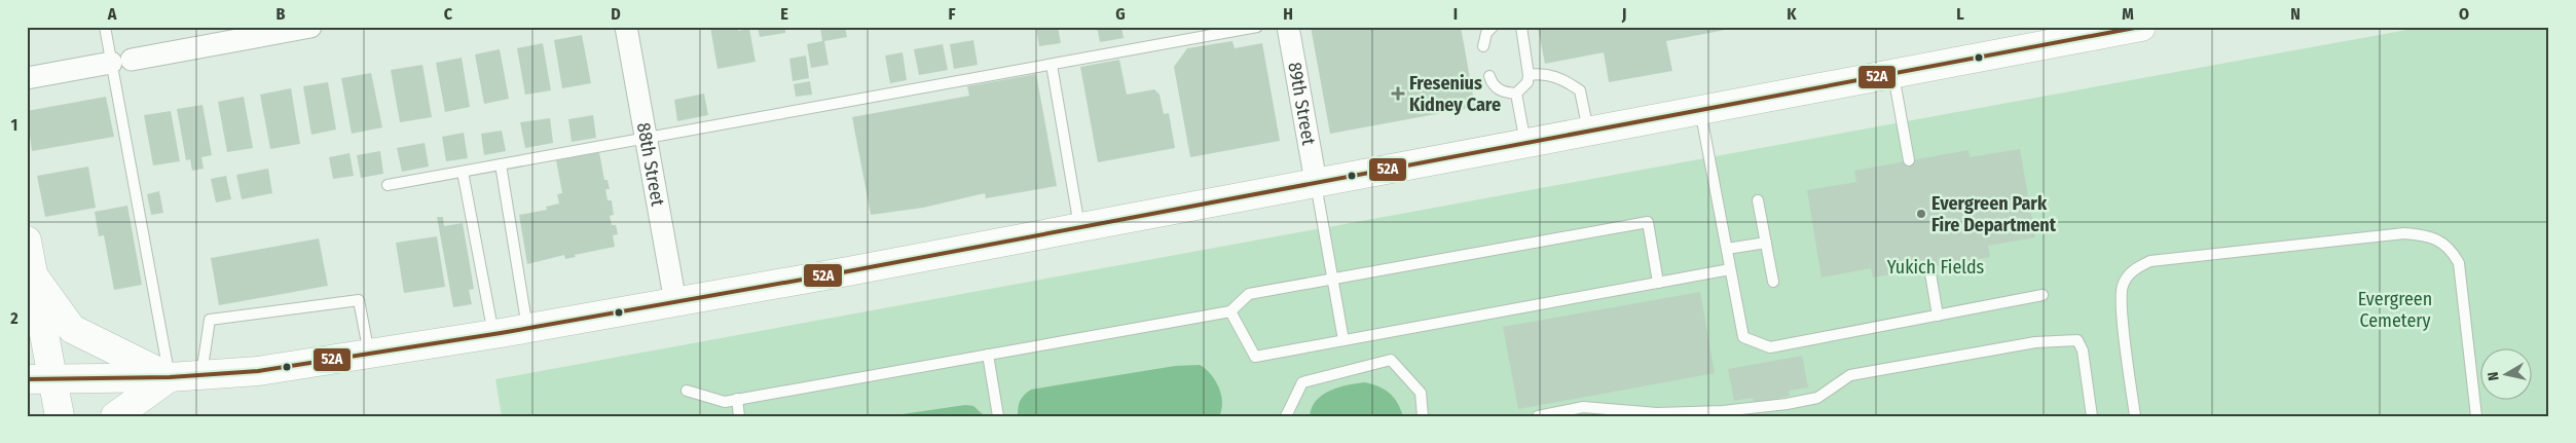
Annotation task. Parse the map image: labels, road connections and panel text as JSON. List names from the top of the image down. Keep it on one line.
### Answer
{"streets":{"street":["89th Street","88th Street"]},"parks":["Yukich Fields","Evergreen Cemetery"],"places":{"health":["Fresenius Kidney Care"],"other":["Evergreen Park Fire Department"]},"lines":["transit line 52A"],"north":"left","grid":{"columns":["A","B","C","D","E","F","G","H","I","J","K","L","M","N","O"],"rows":["1","2"]}}
